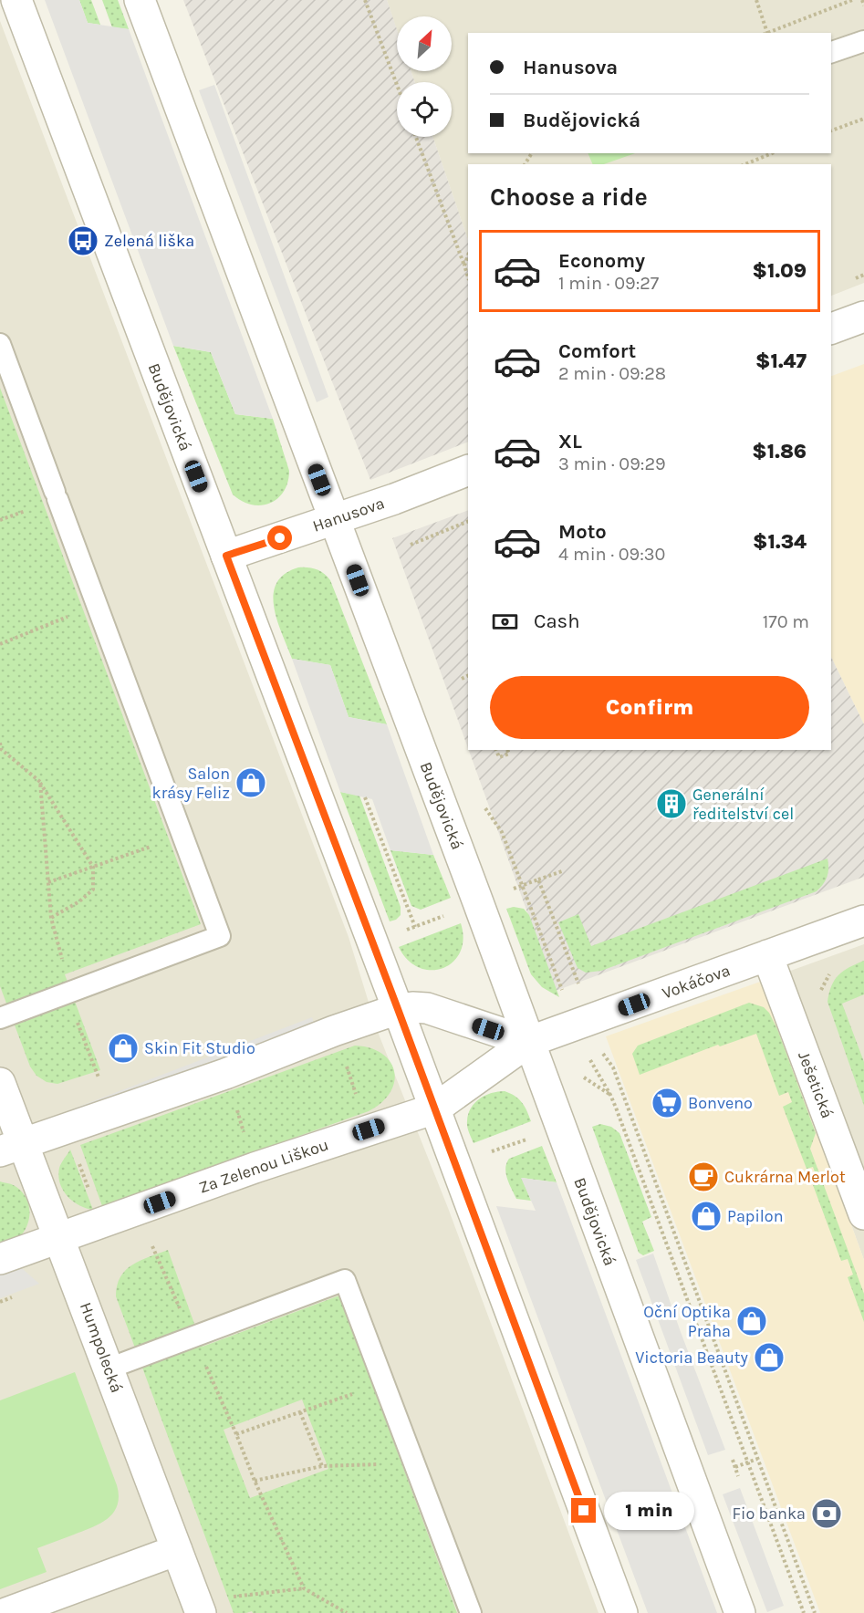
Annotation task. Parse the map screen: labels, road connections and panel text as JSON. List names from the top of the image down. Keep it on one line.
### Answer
{"streets":{"street":["Budějovická","Hanusova","Vokáčova","Ješetická","Za Zelenou Liškou","Humpolecká"]},"crossings":[["Budějovická","Hanusova"],["Budějovická","Vokáčova"],["Budějovická","Za Zelenou Liškou"],["Vokáčova","Ješetická"],["Vokáčova","Za Zelenou Liškou"],["Za Zelenou Liškou","Humpolecká"]],"places":{"bus stop":["Zelená liška"],"shop":["Salon krásy Feliz","Skin Fit Studio","Papilon","Oční Optika Praha","Victoria Beauty"],"building":["Generální ředitelství cel"],"supermarket":["Bonveno"],"cafe":["Cukrárna Merlot"],"bank":["Fio banka"]},"north":"top right","page":{"banner":["Hanusova","Budějovická"],"heading":"Choose a ride","list":[{"name":"Economy","note":"1 min · 09:27","value":"$1.09"},{"name":"Comfort","note":"2 min · 09:28","value":"$1.47"},{"name":"XL","note":"3 min · 09:29","value":"$1.86"},{"name":"Moto","note":"4 min · 09:30","value":"$1.34"}],"pay":["Cash","170 m"],"buttons":"Confirm","bubble":"1 min"}}
